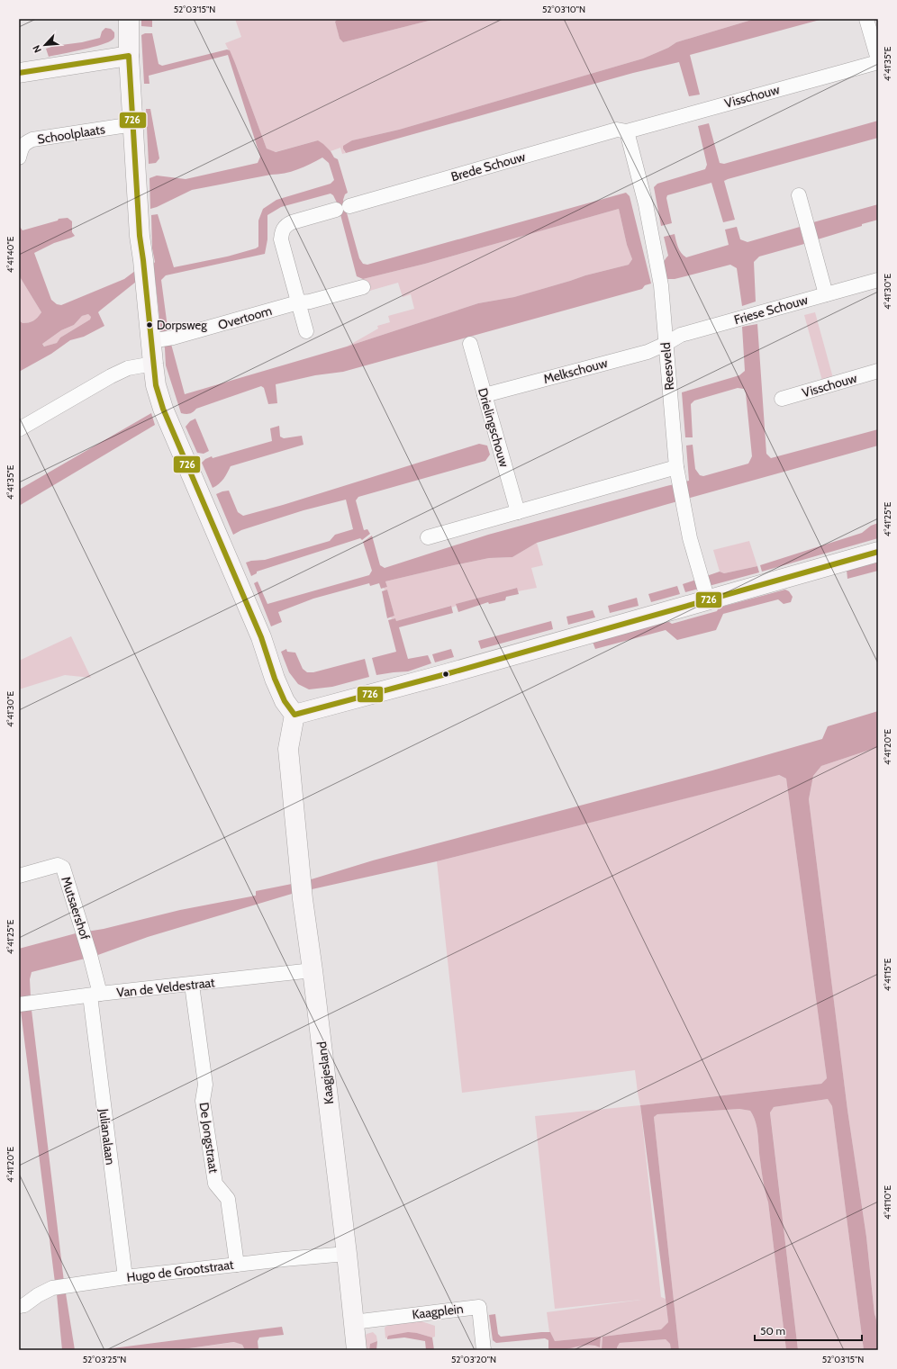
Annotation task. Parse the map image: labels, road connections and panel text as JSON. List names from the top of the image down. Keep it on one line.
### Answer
{"streets":{"street":["Visschouw","Schoolplaats","Brede Schouw","Friese Schouw","Overtoom","Reesveld","Melkschouw","Drielingschouw","Mutsaershof","Van de Veldestraat","Kaagjesland","Julianalaan","De Jongstraat","Hugo de Grootstraat","Kaagplein"]},"crossings":[["Visschouw","Brede Schouw"],["Visschouw","Reesveld"],["Brede Schouw","Overtoom"],["Brede Schouw","Reesveld"],["Friese Schouw","Reesveld"],["Friese Schouw","Melkschouw"],["Reesveld","Melkschouw"],["Melkschouw","Drielingschouw"],["Mutsaershof","Van de Veldestraat"],["Mutsaershof","Julianalaan"],["Van de Veldestraat","Kaagjesland"],["Van de Veldestraat","Julianalaan"],["Van de Veldestraat","De Jongstraat"],["Kaagjesland","Hugo de Grootstraat"],["Kaagjesland","Kaagplein"],["Julianalaan","Hugo de Grootstraat"],["De Jongstraat","Hugo de Grootstraat"]],"places":["Dorpsweg"],"lines":["transit line 726"],"scale_bar":"50 m","north":"bottom left","coordinates":["52°03'15\"N","52°03'10\"N","4°41'35\"E","4°41'40\"E","4°41'30\"E","4°41'25\"E","4°41'20\"E","4°41'15\"E","4°41'10\"E","52°03'25\"N","52°03'20\"N"]}
